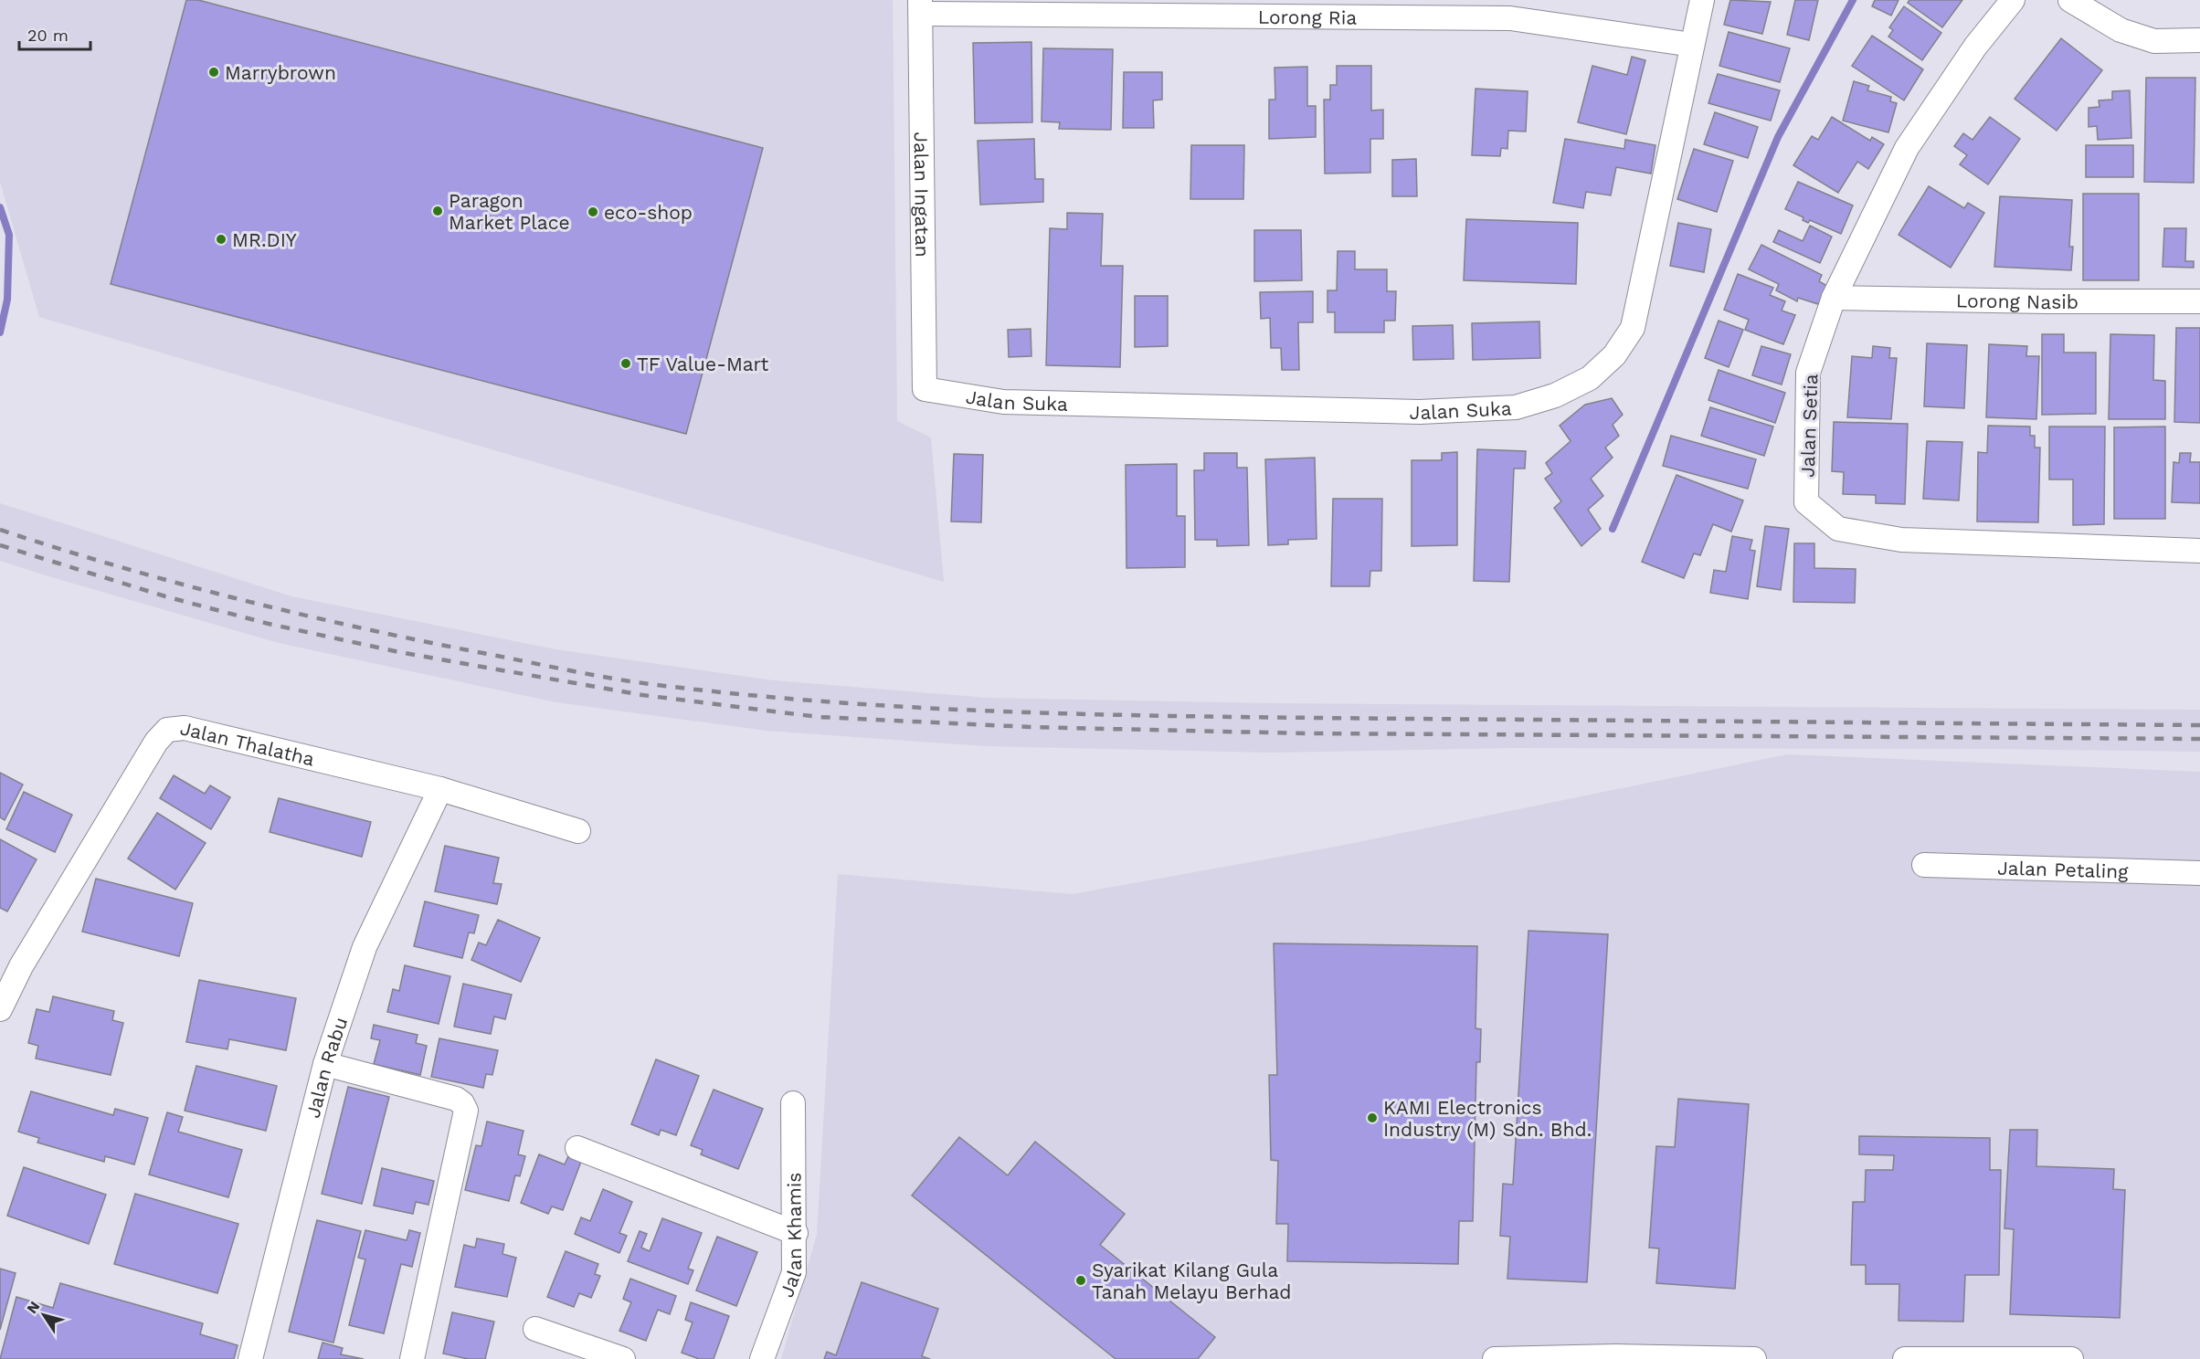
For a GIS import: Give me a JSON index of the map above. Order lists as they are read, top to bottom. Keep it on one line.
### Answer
{"streets":{"street":["Lorong Ria","Jalan Ingatan","Lorong Nasib","Jalan Suka","Jalan Setia","Jalan Thalatha","Jalan Petaling","Jalan Rabu","Jalan Khamis"]},"crossings":[["Lorong Ria","Jalan Ingatan"],["Lorong Ria","Jalan Suka"],["Jalan Ingatan","Jalan Suka"],["Lorong Nasib","Jalan Setia"],["Jalan Thalatha","Jalan Rabu"]],"places":["Marrybrown","Paragon Market Place","eco-shop","MR.DIY","TF Value-Mart","KAMI Electronics Industry (M) Sdn. Bhd.","Syarikat Kilang Gula Tanah Melayu Berhad"],"scale_bar":"20 m","north":"top left"}
